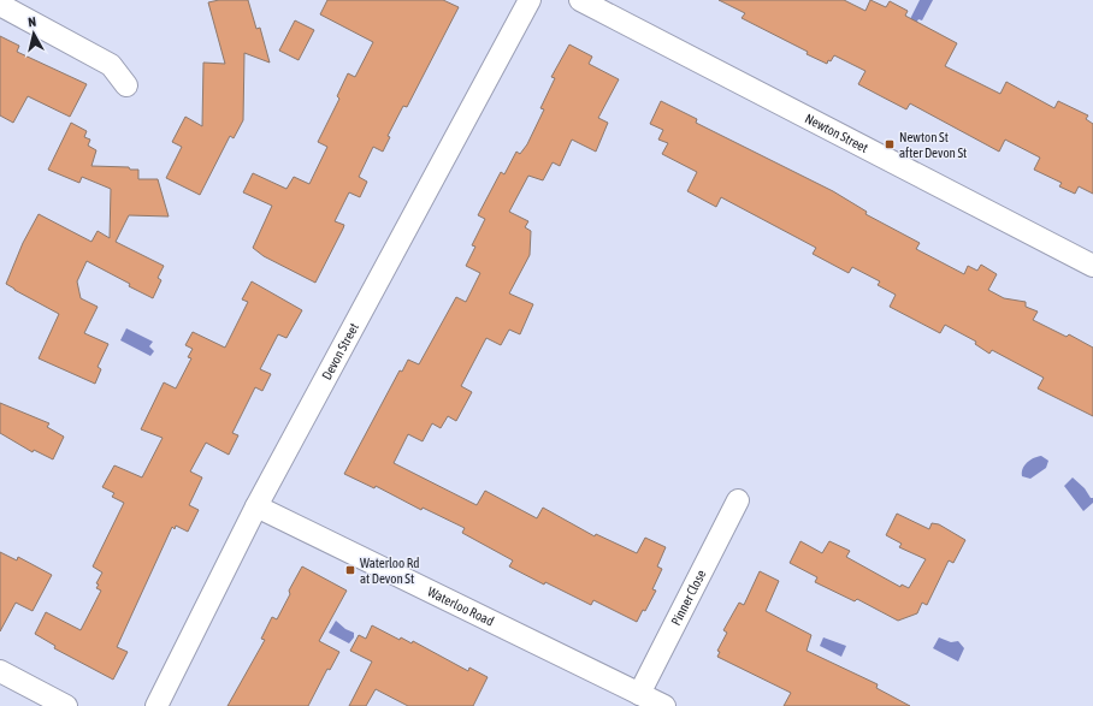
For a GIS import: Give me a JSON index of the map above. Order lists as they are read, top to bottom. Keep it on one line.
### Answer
{"streets":{"street":["Newton Street","Devon Street","Pinner Close","Waterloo Road"]},"crossings":[["Devon Street","Waterloo Road"],["Pinner Close","Waterloo Road"]],"places":{"transit":["Newton St after Devon St","Waterloo Rd at Devon St"]},"north":"top"}
